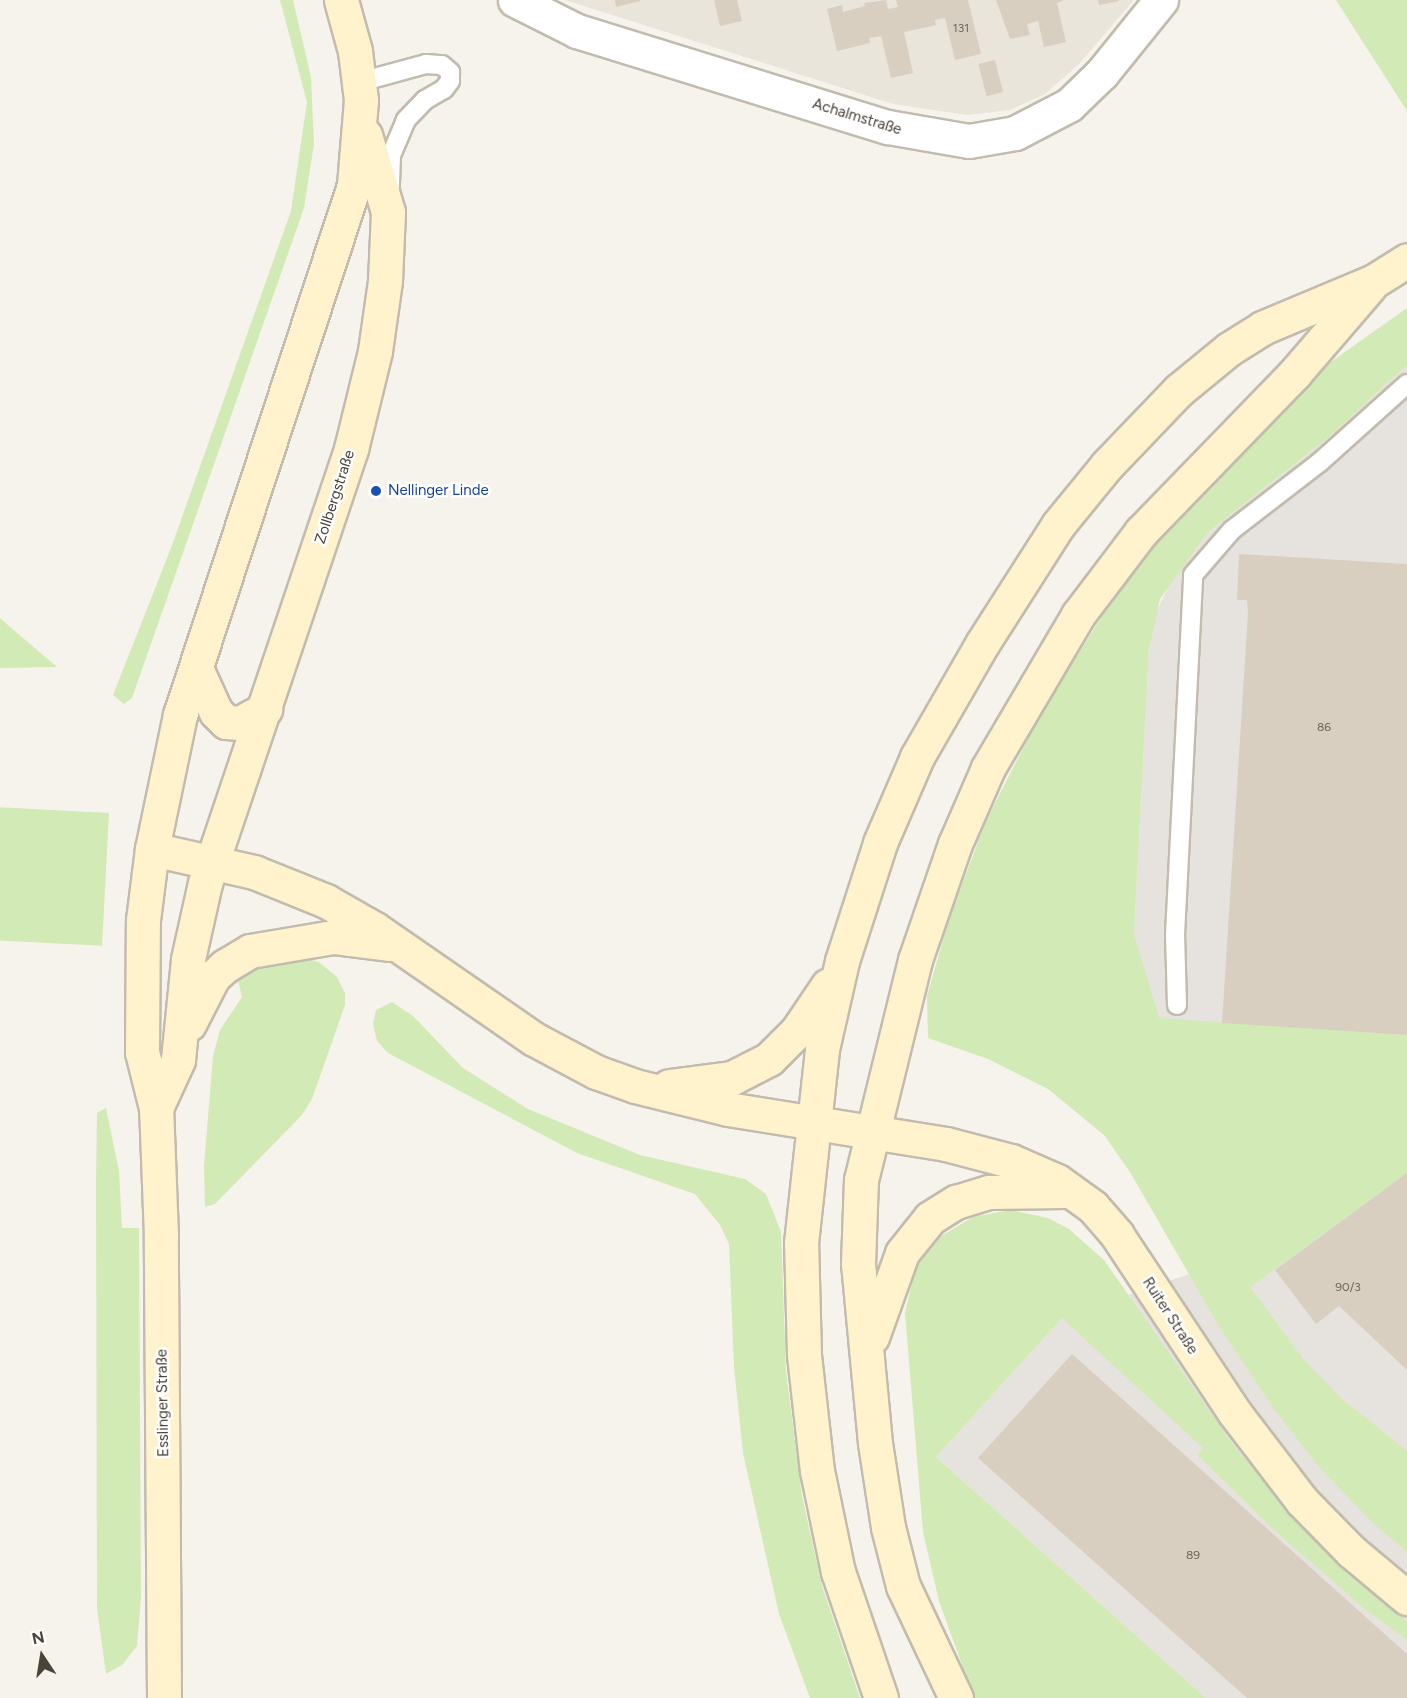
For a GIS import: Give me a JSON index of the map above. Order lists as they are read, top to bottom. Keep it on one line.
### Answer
{"streets":{"main road":["Zollbergstraße","Ruiter Straße","Esslinger Straße"],"street":["Achalmstraße"]},"crossings":[["Zollbergstraße","Ruiter Straße"],["Zollbergstraße","Esslinger Straße"],["Ruiter Straße","Esslinger Straße"]],"places":["Nellinger Linde"],"house_numbers":["131","86","90/3","89"],"north":"top"}
